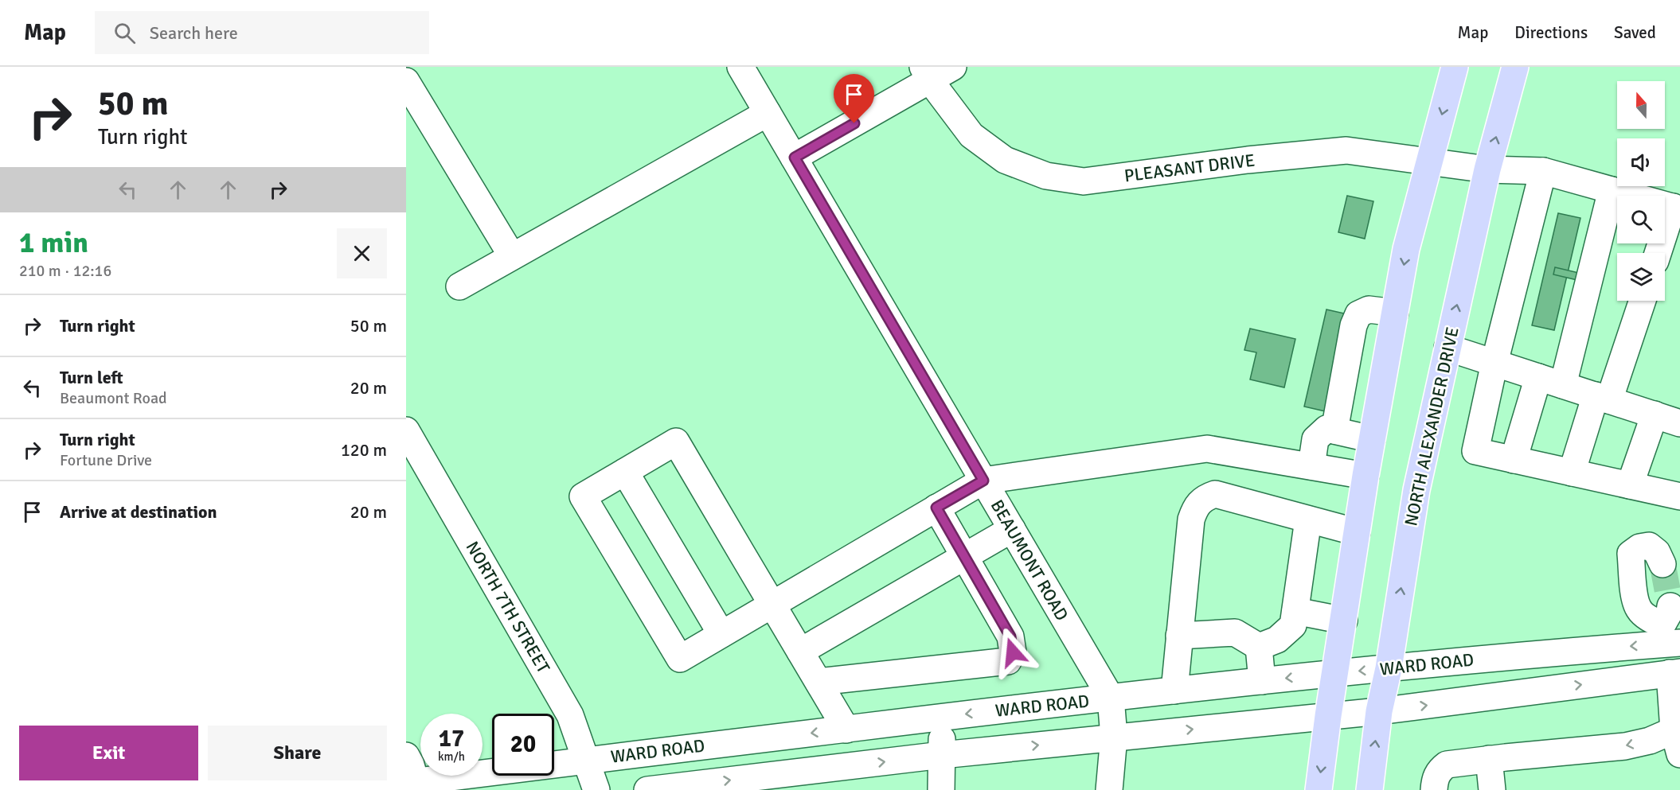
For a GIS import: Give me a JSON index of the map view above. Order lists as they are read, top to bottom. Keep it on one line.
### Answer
{"streets":{"main road":["NORTH ALEXANDER DRIVE"],"street":["PLEASANT DRIVE","BEAUMONT ROAD","NORTH 7TH STREET","WARD ROAD"]},"crossings":[["PLEASANT DRIVE","NORTH ALEXANDER DRIVE"],["NORTH ALEXANDER DRIVE","WARD ROAD"],["BEAUMONT ROAD","WARD ROAD"],["NORTH 7TH STREET","WARD ROAD"]],"north":"top","page":{"header":"Map","search":"Search here","nav":["Map","Directions","Saved"],"turn":["50 m","Turn right"],"heading":["1 min","210 m · 12:16"],"list":[{"name":"Turn right","value":"50 m"},{"name":"Turn left","note":"Beaumont Road","value":"20 m"},{"name":"Turn right","note":"Fortune Drive","value":"120 m"},{"name":"Arrive at destination","value":"20 m"}],"speed":"17 km/h","limit":"20","buttons":["Exit","Share"]}}
